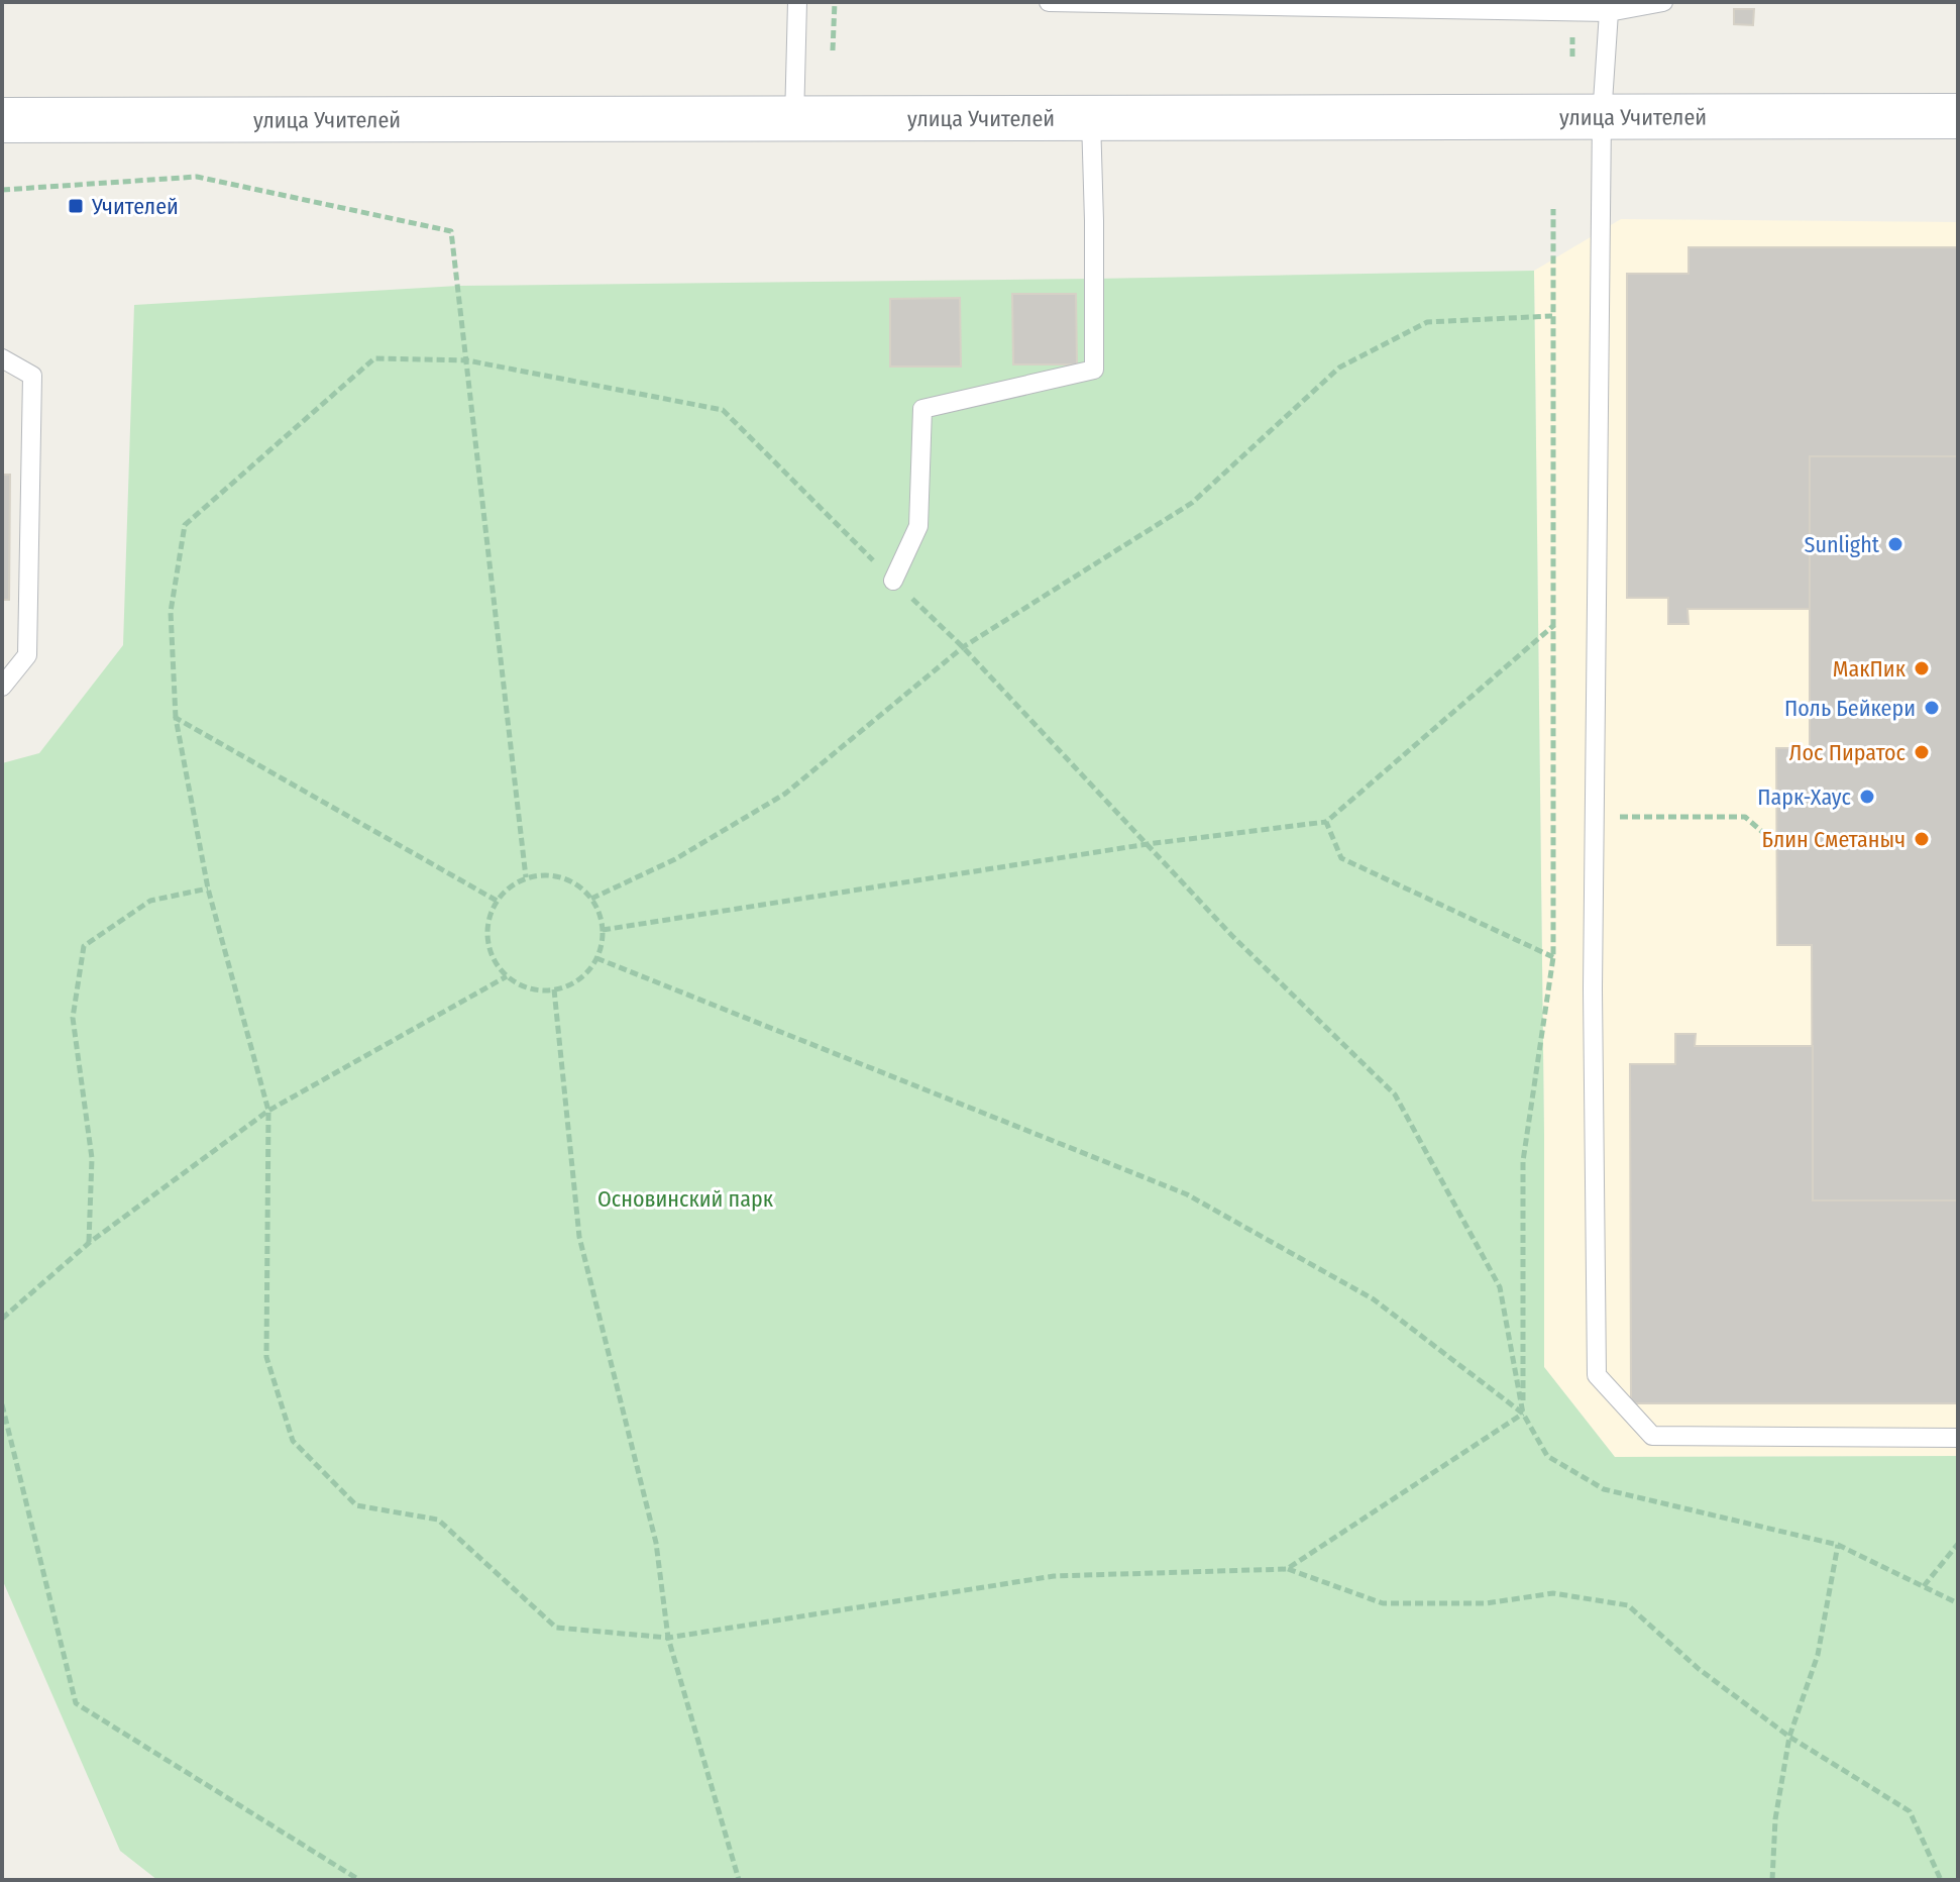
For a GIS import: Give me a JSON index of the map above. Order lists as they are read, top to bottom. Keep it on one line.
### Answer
{"streets":{"main road":["улица Учителей"]},"parks":["Основинский парк"],"places":{"transit":["Учителей"],"other":["Sunlight","МакПик","Поль Бейкери","Лос Пиратос","Парк-Хаус","Блин Сметаныч"]}}
